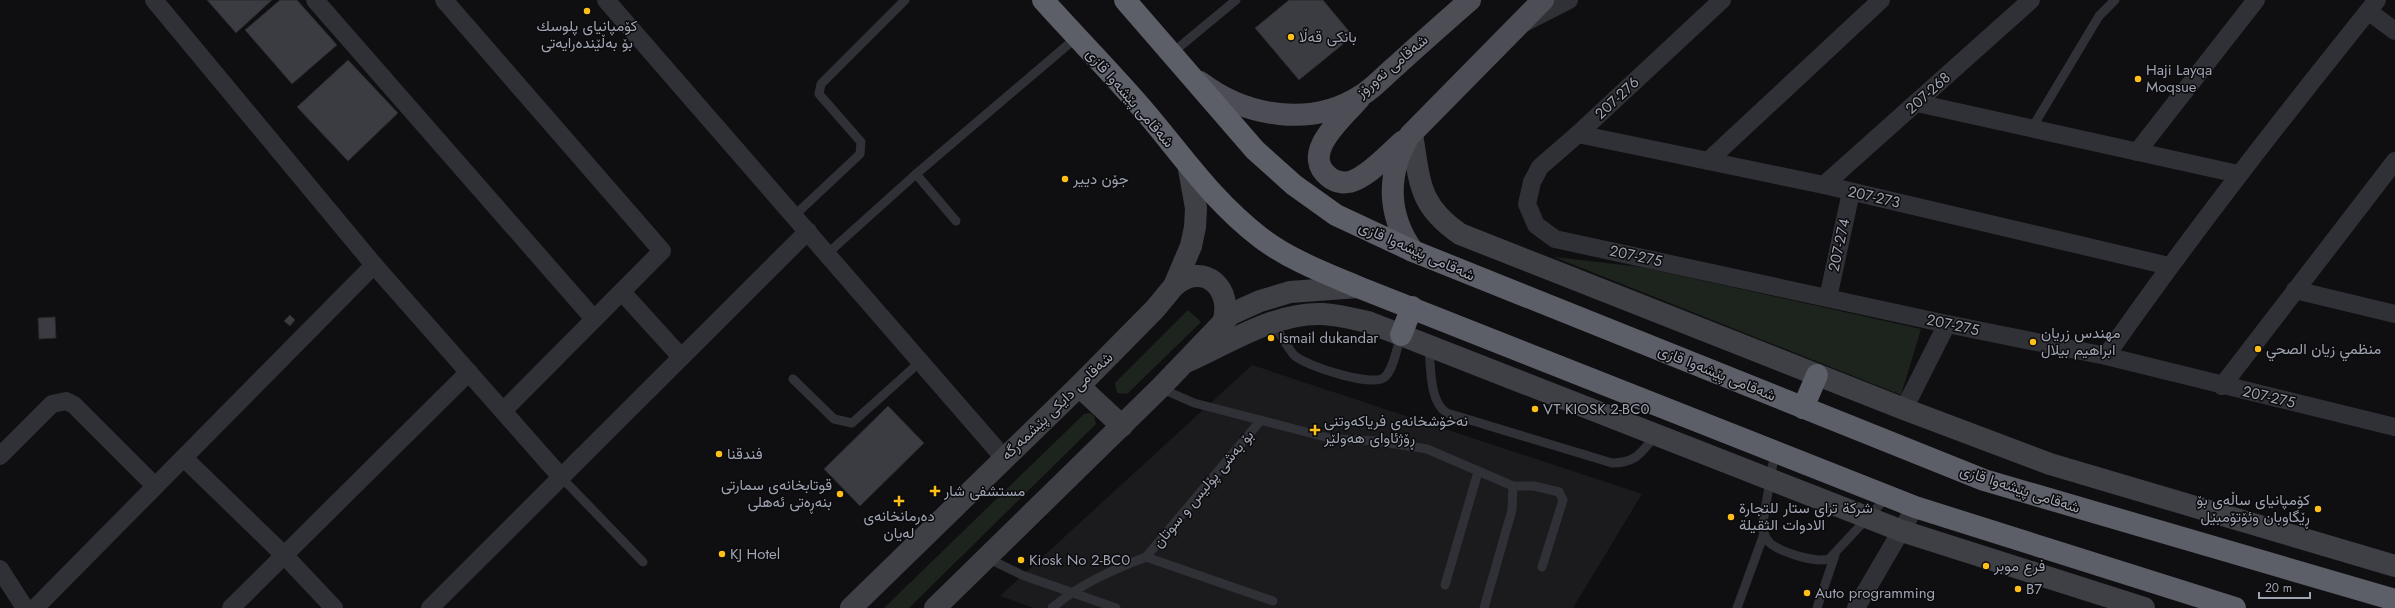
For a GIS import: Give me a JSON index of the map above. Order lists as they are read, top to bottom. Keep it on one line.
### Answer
{"streets":{"highway":["شەقامی پێشەوا قازی"],"main road":["شەقامی نەورۆز","شەقامی دایکی پێشمەرگە"],"street":["207-268","207-276","207-273","207-274","207-275"],"lane":["بۆ بەشی پۆلیس و سوتان"]},"crossings":[["شەقامی نەورۆز","شەقامی پێشەوا قازی"],["207-268","207-273"],["شەقامی پێشەوا قازی","شەقامی دایکی پێشمەرگە"],["207-276","207-273"],["207-276","207-275"],["207-273","207-274"],["207-274","207-275"]],"places":{"other":["کۆمپانیای پلوسك بۆ بەڵێندەرایەتی","بانکی قەڵا","Haji Layqa Moqsue","جۆن دییر","Ismail dukandar","مهندس زريان ابراهيم بيلال","منظمي زيان الصحي","VT KIOSK 2-BC0","فندقنا","قوتابخانەی سمارتی بنەڕەتی ئەهلی","کۆمپانیای ساڵەی بۆ ڕێگاوبان وئۆتۆمبێل","شركة ترای ستار للتجارة الادوات الثقيلة","KJ Hotel","Kiosk No 2-BC0","فرع موبر","B7","Auto programming"],"health":["نەخۆشخانەی فریاکەوتنی ڕۆژئاوای هەولێر","مستشفى شار","دەرمانخانەی لەیان"]},"scale_bar":"20 m"}
